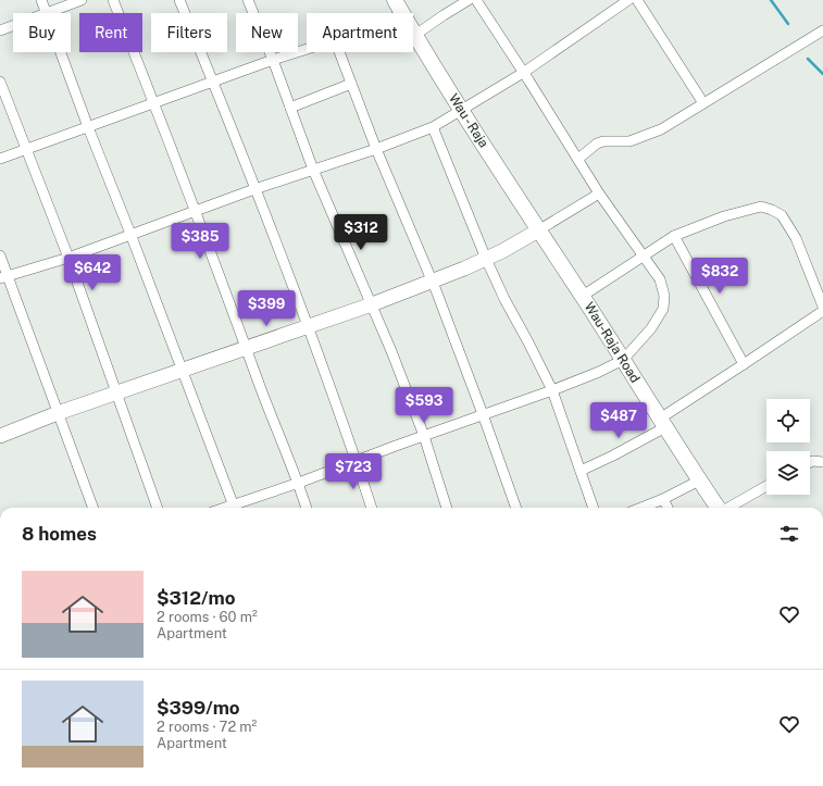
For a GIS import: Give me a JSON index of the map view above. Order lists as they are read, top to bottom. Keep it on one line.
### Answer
{"streets":{"main road":["Wau - Raja","Wau-Raja Road"]},"crossings":[["Wau - Raja","Wau-Raja Road"]],"page":{"chip":["Buy","Rent","Filters","New","Apartment"],"price":["$312","$385","$642","$832","$399","$593","$487","$723"],"heading":"8 homes","list":[{"name":"$312/mo","note":"2 rooms · 60 m² · Apartment"},{"name":"$399/mo","note":"2 rooms · 72 m² · Apartment"}]}}
